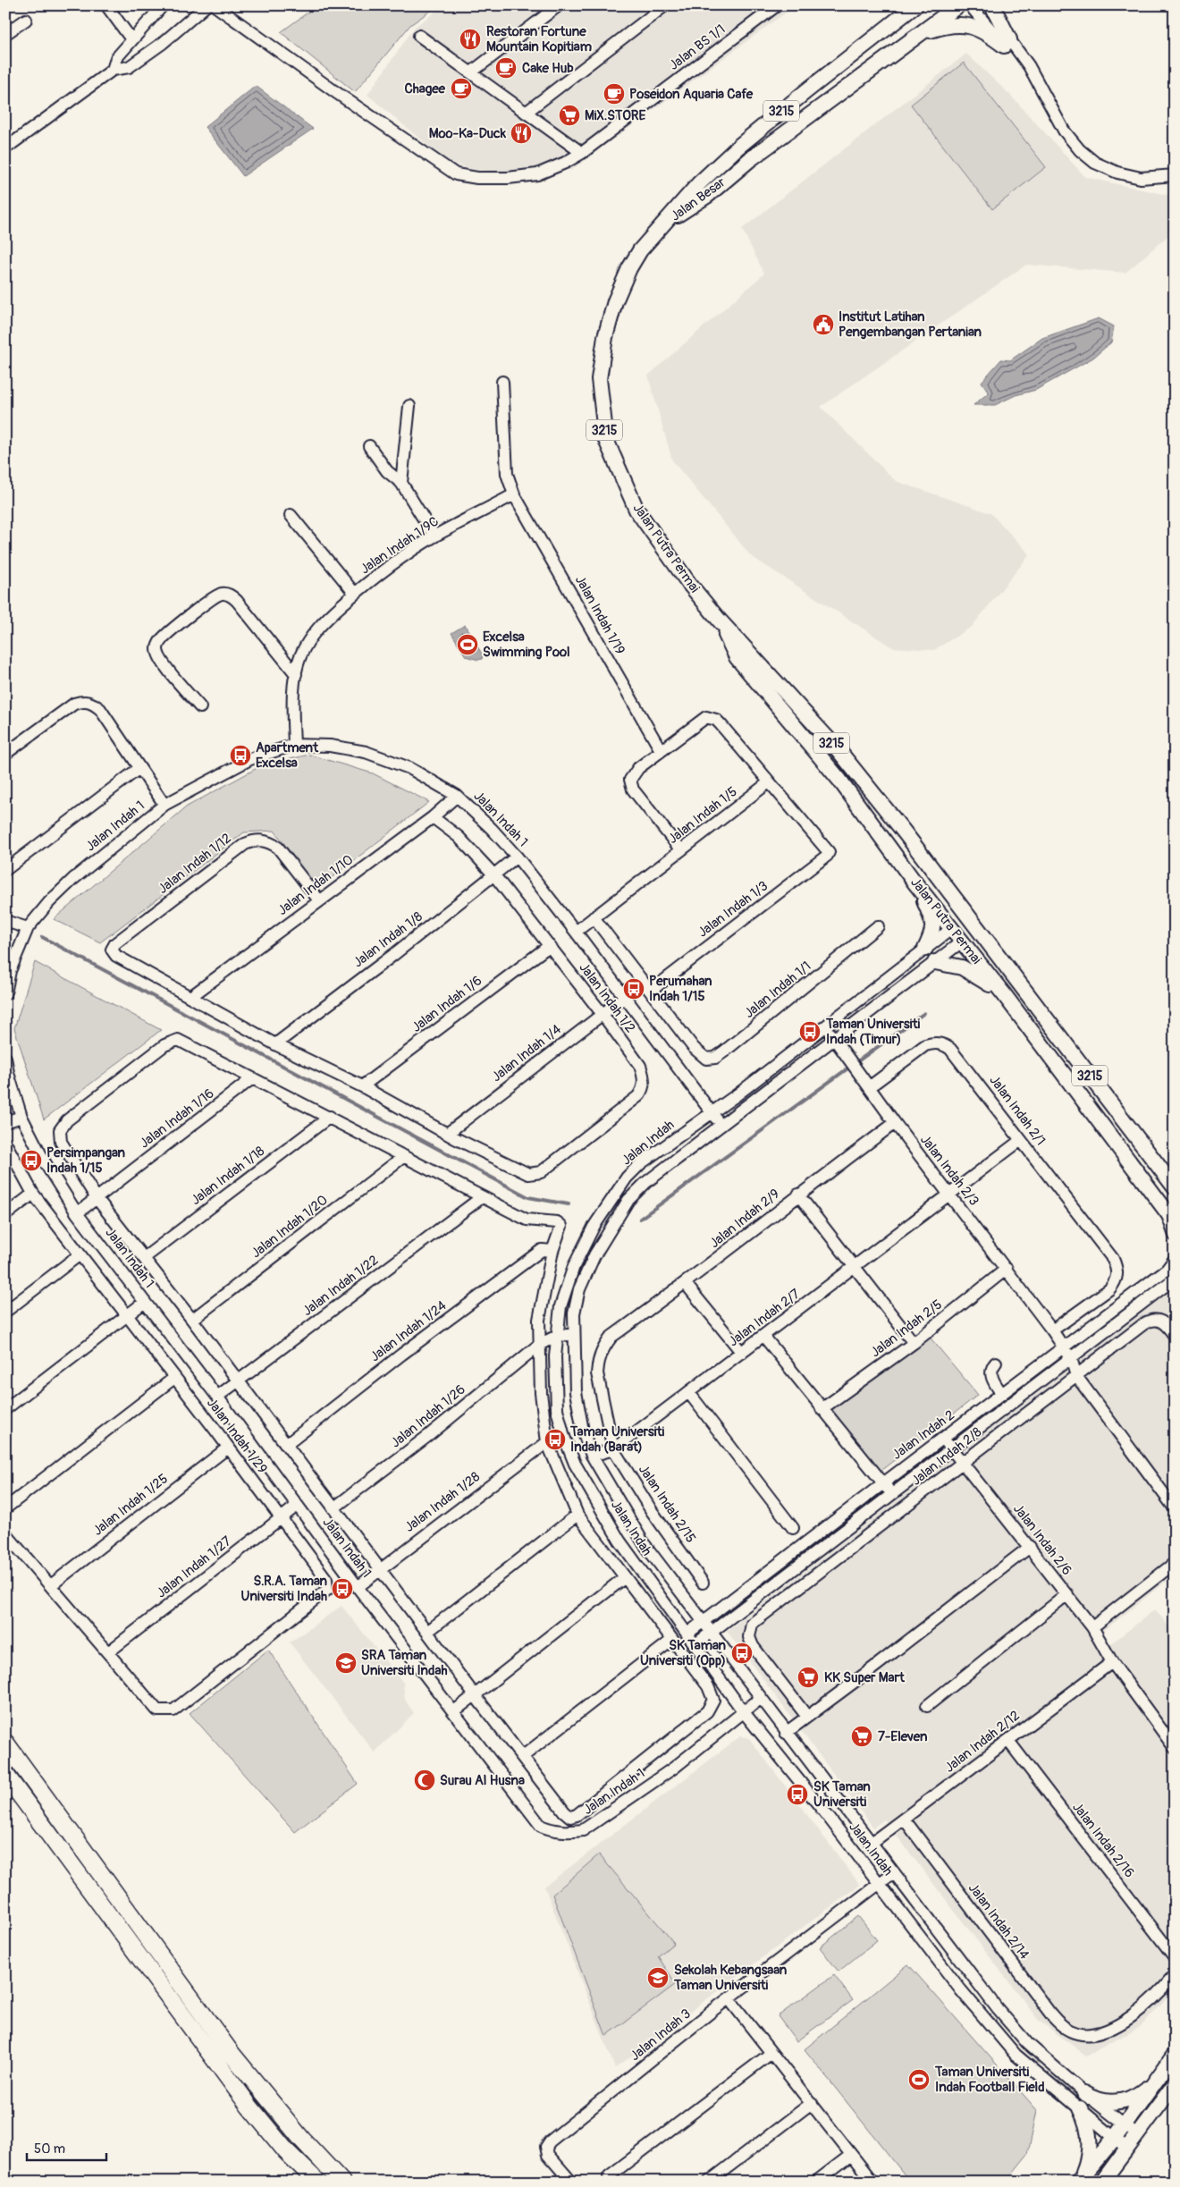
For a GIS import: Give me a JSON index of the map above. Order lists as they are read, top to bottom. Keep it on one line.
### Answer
{"streets":{"main road":["3215","Jalan Besar","Jalan Putra Permai"],"street":["Jalan BS 1/1","Jalan Indah 1/9C","Jalan Indah 1/19","Jalan Indah 1/5","Jalan Indah 1","Jalan Indah 1/12","Jalan Indah 1/10","Jalan Indah 1/3","Jalan Indah 1/8","Jalan Indah 1/1","Jalan Indah 1/2","Jalan Indah 1/6","Jalan Indah 1/4","Jalan Indah 2/1","Jalan Indah 1/16","Jalan Indah","Jalan Indah 2/3","Jalan Indah 1/18","Jalan Indah 2/9","Jalan Indah 1/20","Jalan Indah 1/22","Jalan Indah 2/7","Jalan Indah 2/5","Jalan Indah 1/24","Jalan Indah 1/26","Jalan Indah 2","Jalan Indah 1/29","Jalan Indah 2/8","Jalan Indah 1/28","Jalan Indah 2/15","Jalan Indah 1/25","Jalan Indah 2/6","Jalan Indah 1/27","Jalan Indah 2/12","Jalan Indah 2/16","Jalan Indah 2/14","Jalan Indah 3"]},"crossings":[["Jalan Besar","Jalan Putra Permai"],["Jalan Indah 1/9C","Jalan Indah 1/19"],["Jalan Indah 1/9C","Jalan Indah 1"],["Jalan Putra Permai","Jalan Indah"],["Jalan Indah 1/5","Jalan Indah 1"],["Jalan Indah 1/5","Jalan Indah 1/3"],["Jalan Indah 1","Jalan Indah 1/10"],["Jalan Indah 1","Jalan Indah 1/8"],["Jalan Indah 1","Jalan Indah 1/4"],["Jalan Indah 1","Jalan Indah 1/16"],["Jalan Indah 1","Jalan Indah"],["Jalan Indah 1","Jalan Indah 1/22"],["Jalan Indah 1","Jalan Indah 1/28"],["Jalan Indah 1","Jalan Indah 1/27"],["Jalan Indah 1/12","Jalan Indah 1/10"],["Jalan Indah 1/10","Jalan Indah 1/2"],["Jalan Indah 1/3","Jalan Indah 1/1"],["Jalan Indah 1/8","Jalan Indah 1/2"],["Jalan Indah 1/2","Jalan Indah 1/6"],["Jalan Indah 1/2","Jalan Indah 1/4"],["Jalan Indah 2/1","Jalan Indah 2/3"],["Jalan Indah 2/1","Jalan Indah 2/7"],["Jalan Indah","Jalan Indah 2/3"],["Jalan Indah","Jalan Indah 2/7"],["Jalan Indah","Jalan Indah 1/26"],["Jalan Indah","Jalan Indah 2"],["Jalan Indah","Jalan Indah 2/12"],["Jalan Indah","Jalan Indah 3"],["Jalan Indah 2/3","Jalan Indah 2/9"],["Jalan Indah 2/3","Jalan Indah 2/7"],["Jalan Indah 2/3","Jalan Indah 2/5"],["Jalan Indah 2/3","Jalan Indah 2"],["Jalan Indah 2/3","Jalan Indah 2/8"],["Jalan Indah 2/9","Jalan Indah 2/15"],["Jalan Indah 2/7","Jalan Indah 2/15"],["Jalan Indah 2","Jalan Indah 2/6"],["Jalan Indah 1/29","Jalan Indah 1/25"],["Jalan Indah 1/29","Jalan Indah 1/27"],["Jalan Indah 2/8","Jalan Indah 2/6"],["Jalan Indah 2/6","Jalan Indah 2/12"],["Jalan Indah 2/12","Jalan Indah 2/16"],["Jalan Indah 2/12","Jalan Indah 2/14"]],"places":{"restaurant":["Restoran Fortune Mountain Kopitiam","Moo-Ka-Duck"],"cafe":["Cake Hub","Chagee","Poseidon Aquaria Cafe"],"supermarket":["MiX.STORE","KK Super Mart","7-Eleven"],"public building":["Institut Latihan Pengembangan Pertanian"],"sports":["Excelsa Swimming Pool","Taman Universiti Indah Football Field"],"bus stop":["Apartment Excelsa","Perumahan Indah 1/15","Taman Universiti Indah (Timur)","Persimpangan Indah 1/15","Taman Universiti Indah (Barat)","S.R.A. Taman Universiti Indah","SK Taman Universiti (Opp)","SK Taman Universiti"],"school or university":["SRA Taman Universiti Indah","Sekolah Kebangsaan Taman Universiti"],"mosque":["Surau Al Husna"]},"scale_bar":"50 m"}
